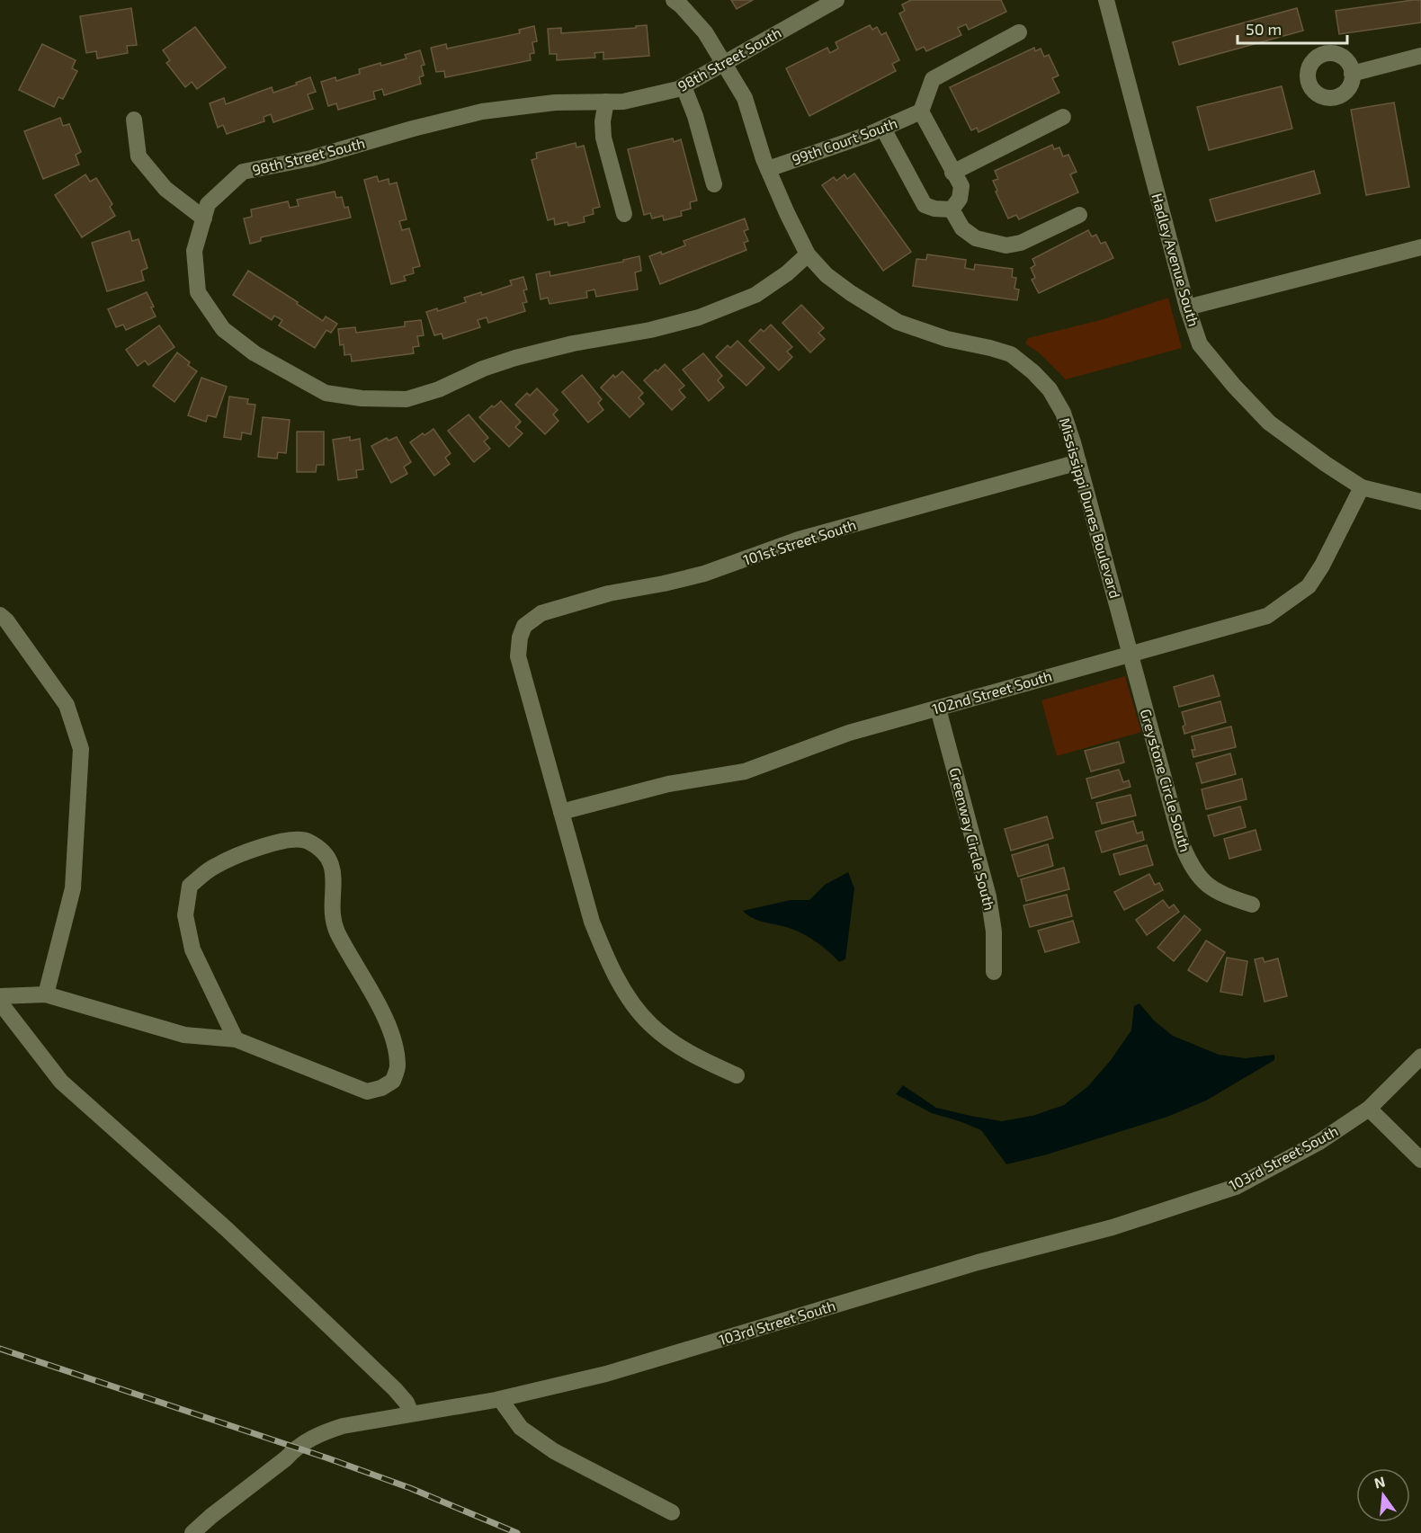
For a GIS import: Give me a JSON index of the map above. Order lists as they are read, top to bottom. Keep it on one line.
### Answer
{"streets":{"street":["98th Street South","99th Court South","Hadley Avenue South","Mississippi Dunes Boulevard","101st Street South","102nd Street South","Greystone Circle South","Greenway Circle South","103rd Street South"]},"crossings":[["98th Street South","Mississippi Dunes Boulevard"],["99th Court South","Mississippi Dunes Boulevard"],["Hadley Avenue South","102nd Street South"],["Mississippi Dunes Boulevard","101st Street South"],["Mississippi Dunes Boulevard","102nd Street South"],["Mississippi Dunes Boulevard","Greystone Circle South"],["101st Street South","102nd Street South"],["102nd Street South","Greystone Circle South"],["102nd Street South","Greenway Circle South"]],"scale_bar":"50 m","north":"top"}
